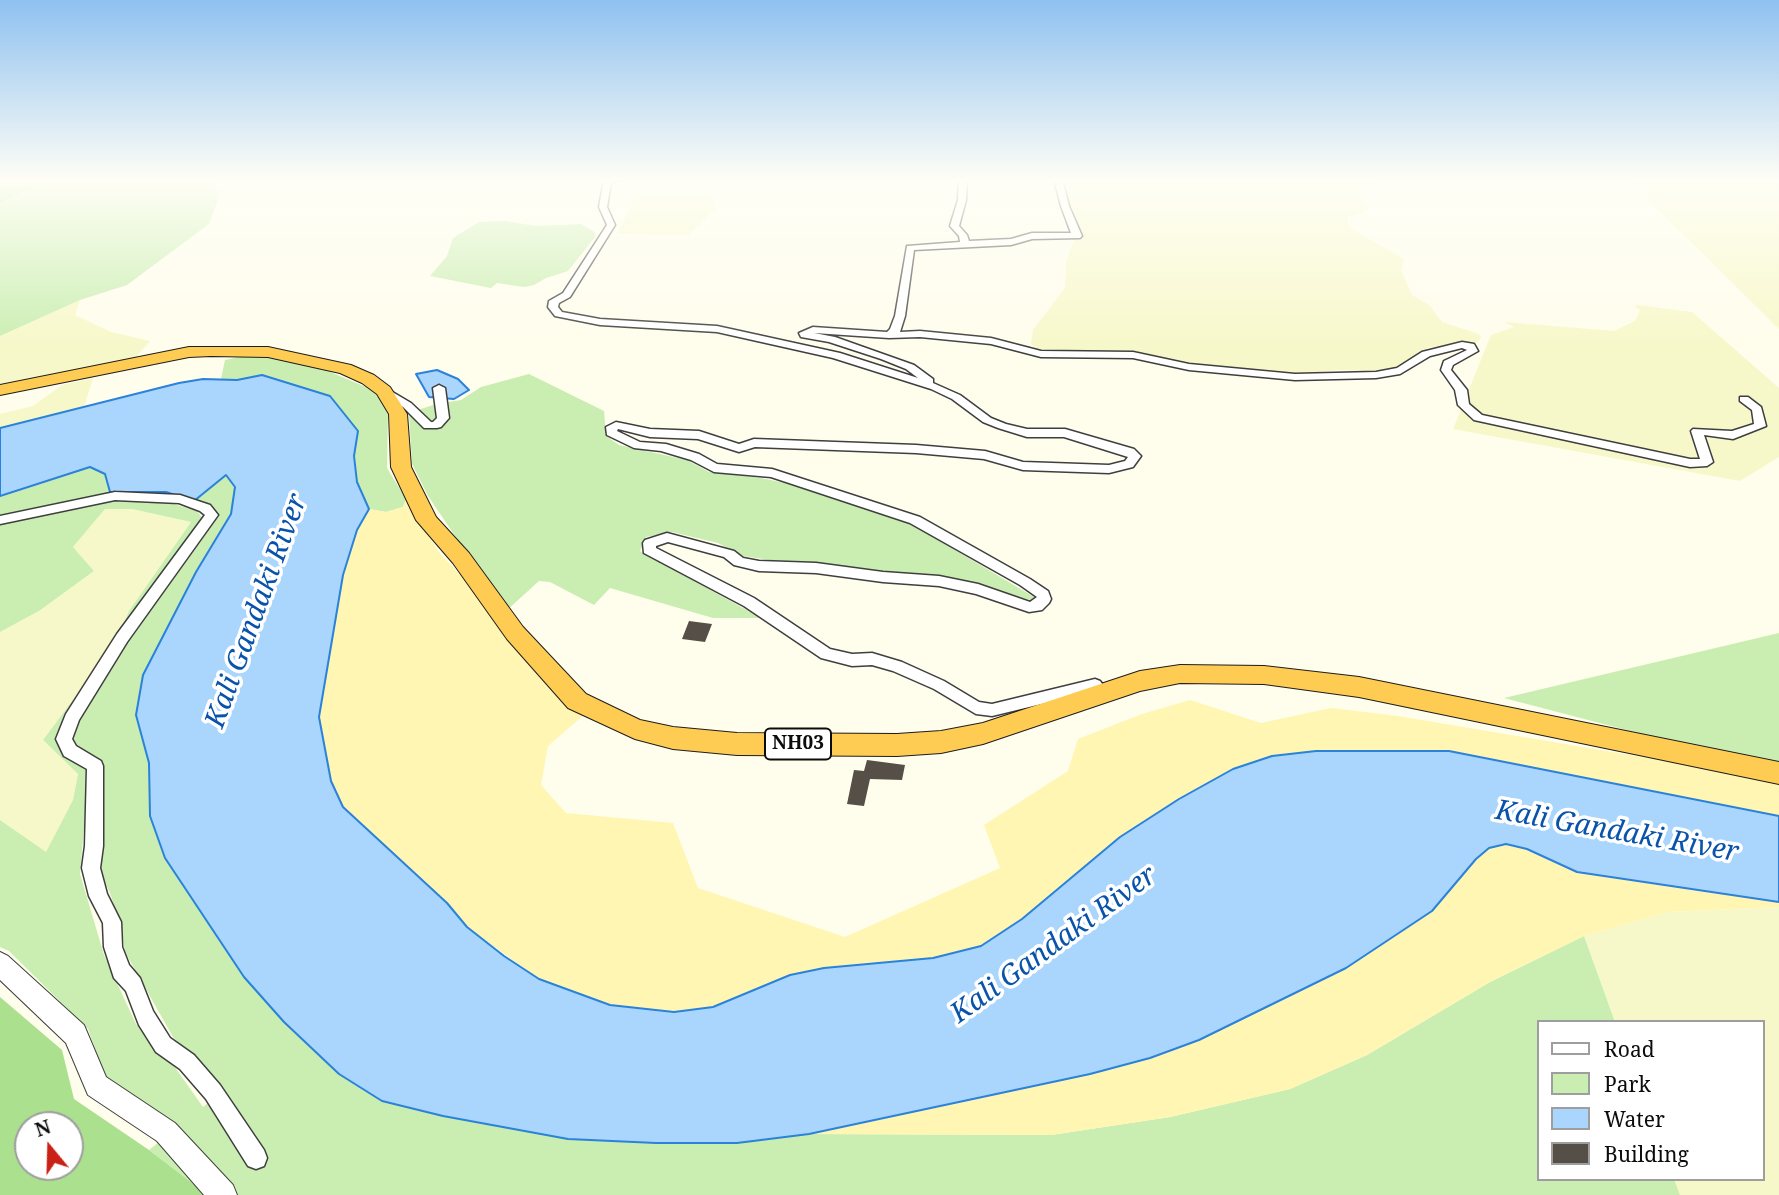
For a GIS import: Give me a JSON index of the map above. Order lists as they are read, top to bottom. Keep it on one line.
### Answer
{"streets":{"highway":["NH03"]},"water":["Kali Gandaki River"],"legend":["Road","Park","Water","Building"],"north":"top"}
